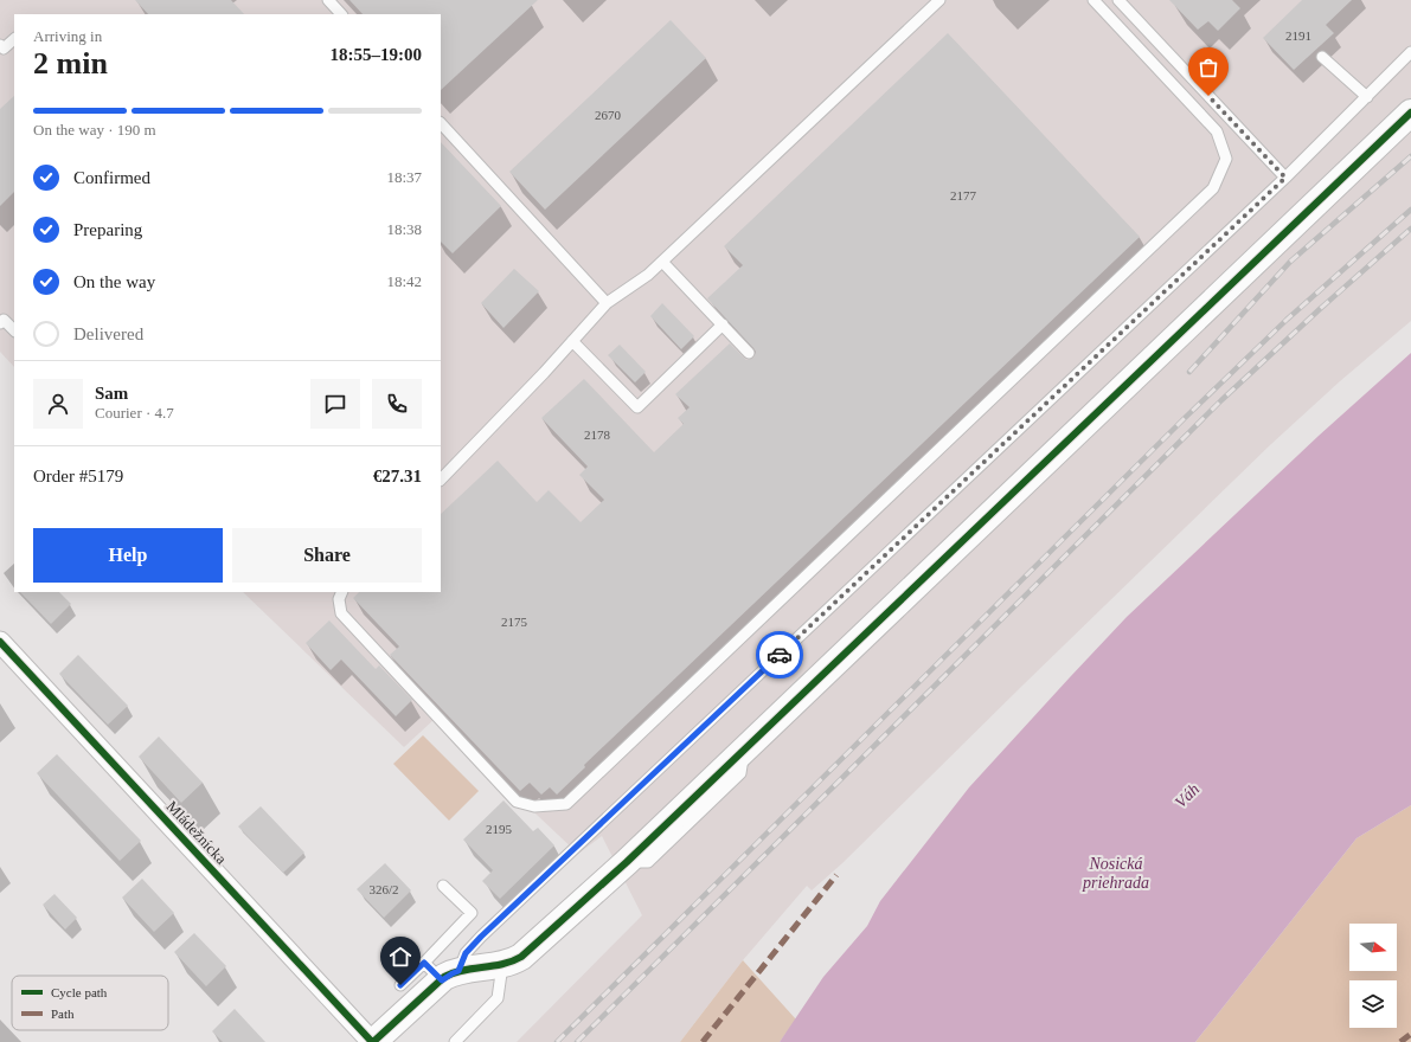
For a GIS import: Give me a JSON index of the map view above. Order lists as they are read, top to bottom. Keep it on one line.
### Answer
{"streets":{"street":["Mládežnícka"]},"water":["Váh","Nosická priehrada"],"house_numbers":["2191","2670","2177","2178","2175","2195","326/2"],"legend":["Cycle path","Path"],"north":"right","page":{"heading":["2 min","Arriving in","18:55–19:00"],"panel":["Sam","Courier · 4.7","Order #5179","€27.31"],"bar":"On the way · 190 m","list":[["Confirmed","18:37"],["Preparing","18:38"],["On the way","18:42"],"Delivered"],"buttons":["Help","Share"]}}
